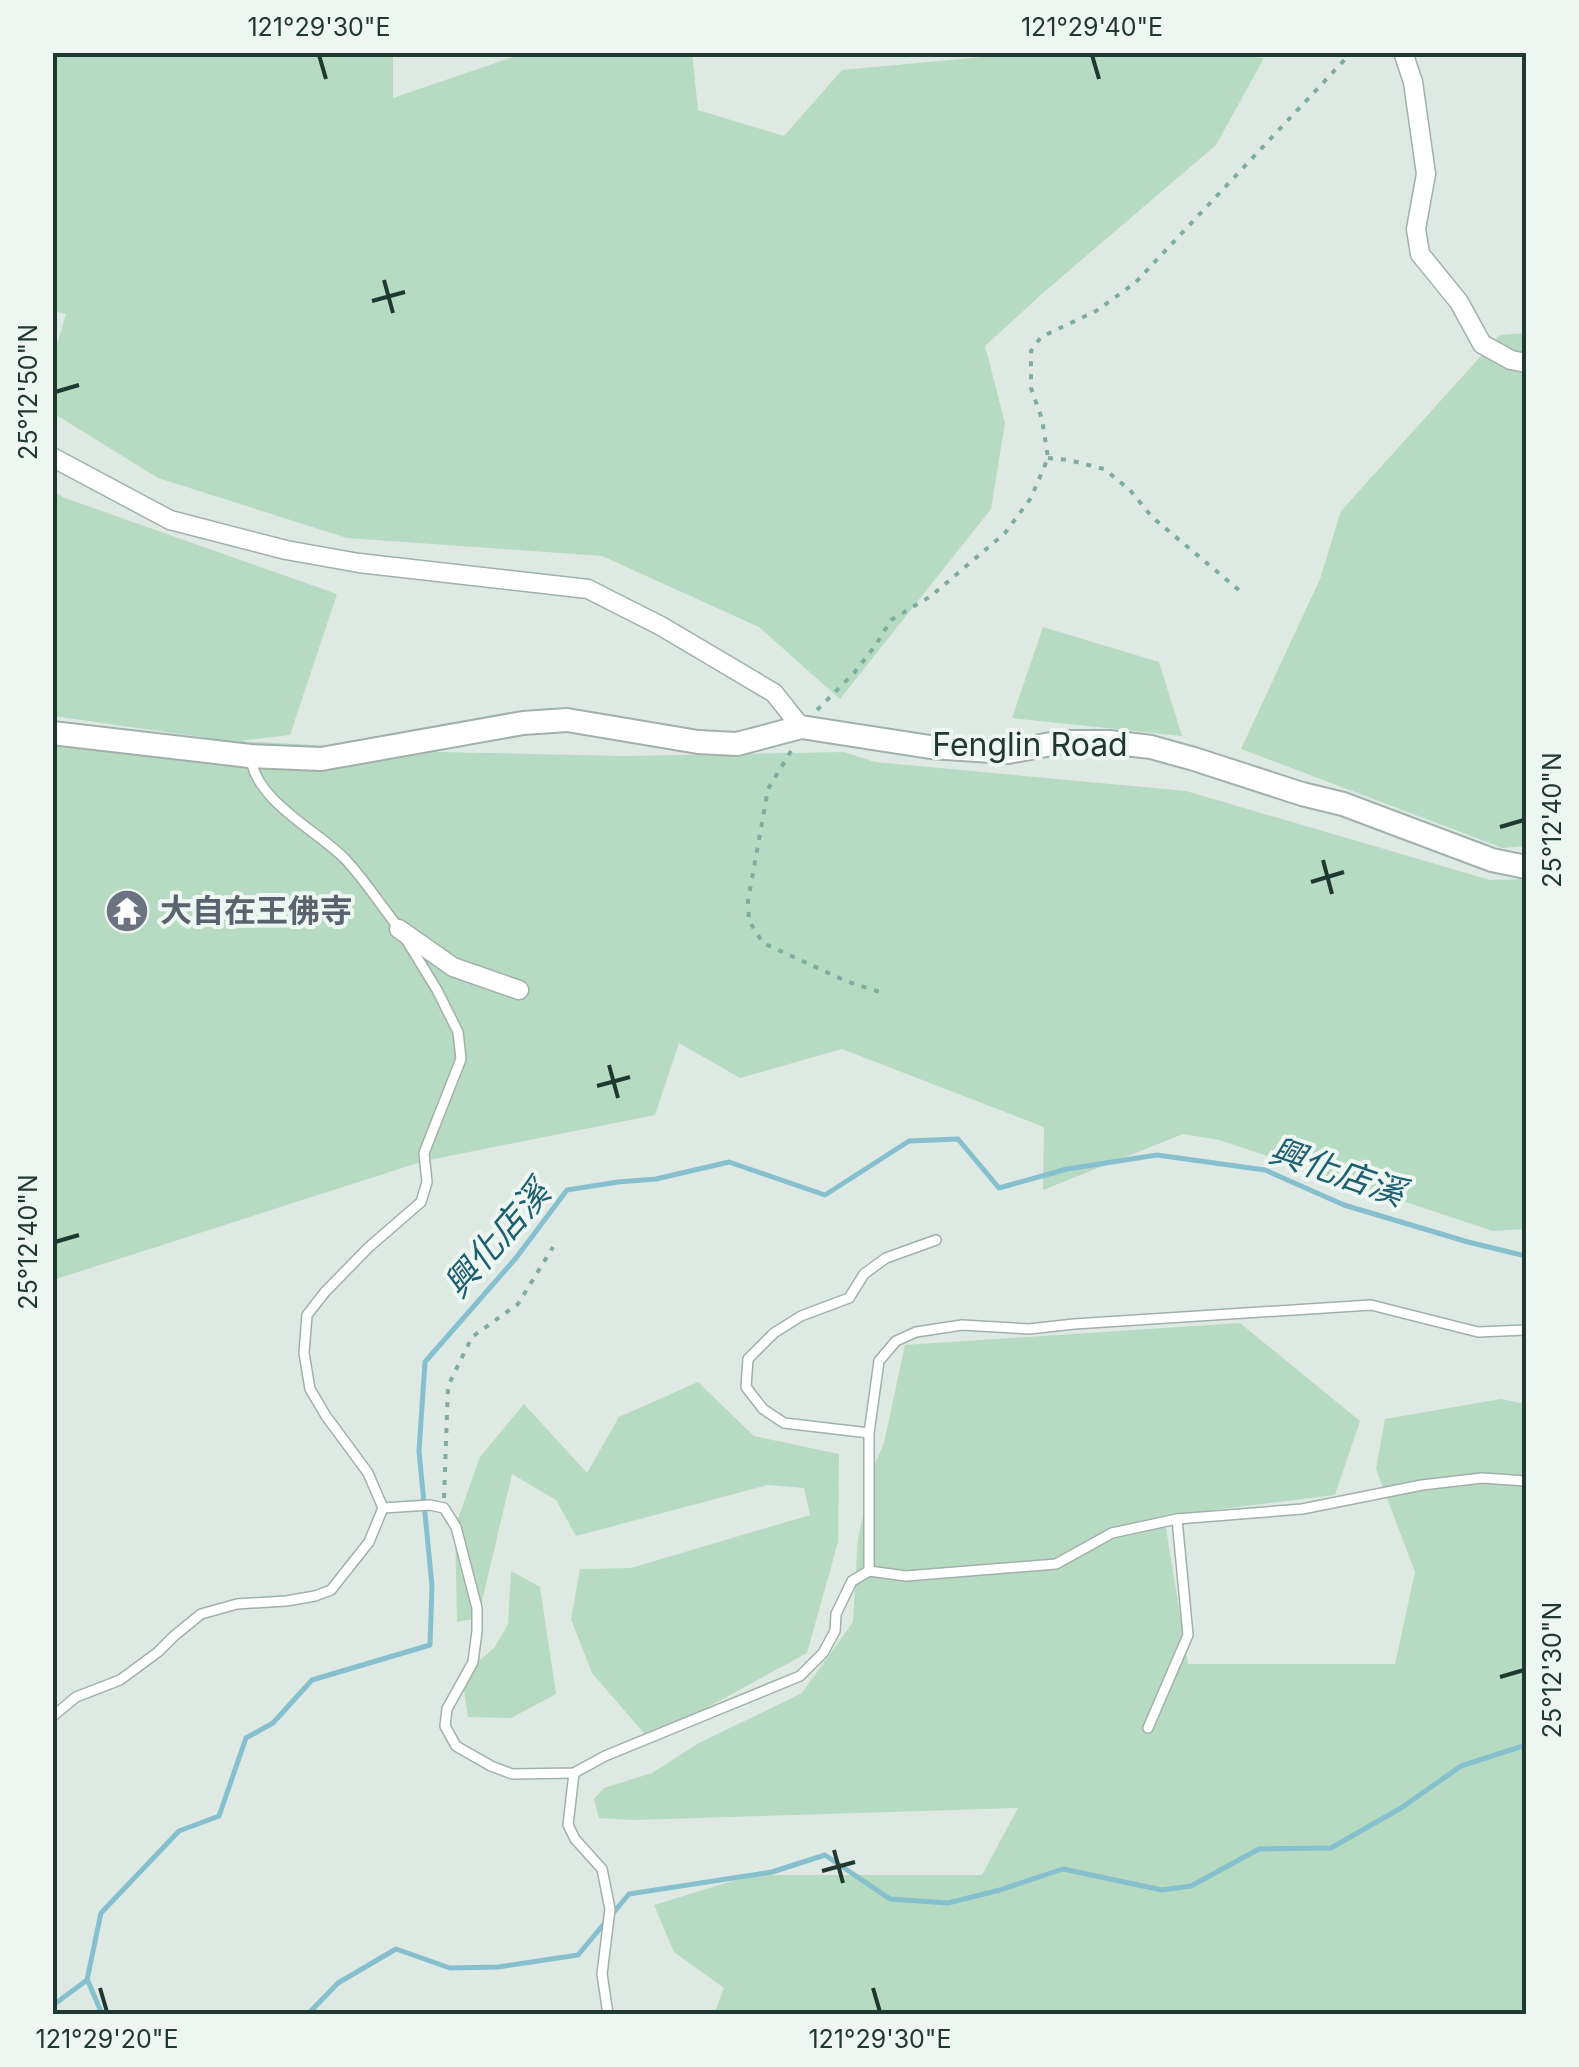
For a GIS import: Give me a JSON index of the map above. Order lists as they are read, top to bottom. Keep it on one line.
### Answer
{"streets":{"street":["Fenglin Road"]},"water":["興化店溪"],"places":{"temple":["大自在王佛寺"]},"coordinates":["121°29'30\"E","121°29'40\"E","25°12'50\"N","25°12'40\"N","25°12'30\"N","121°29'20\"E"]}
